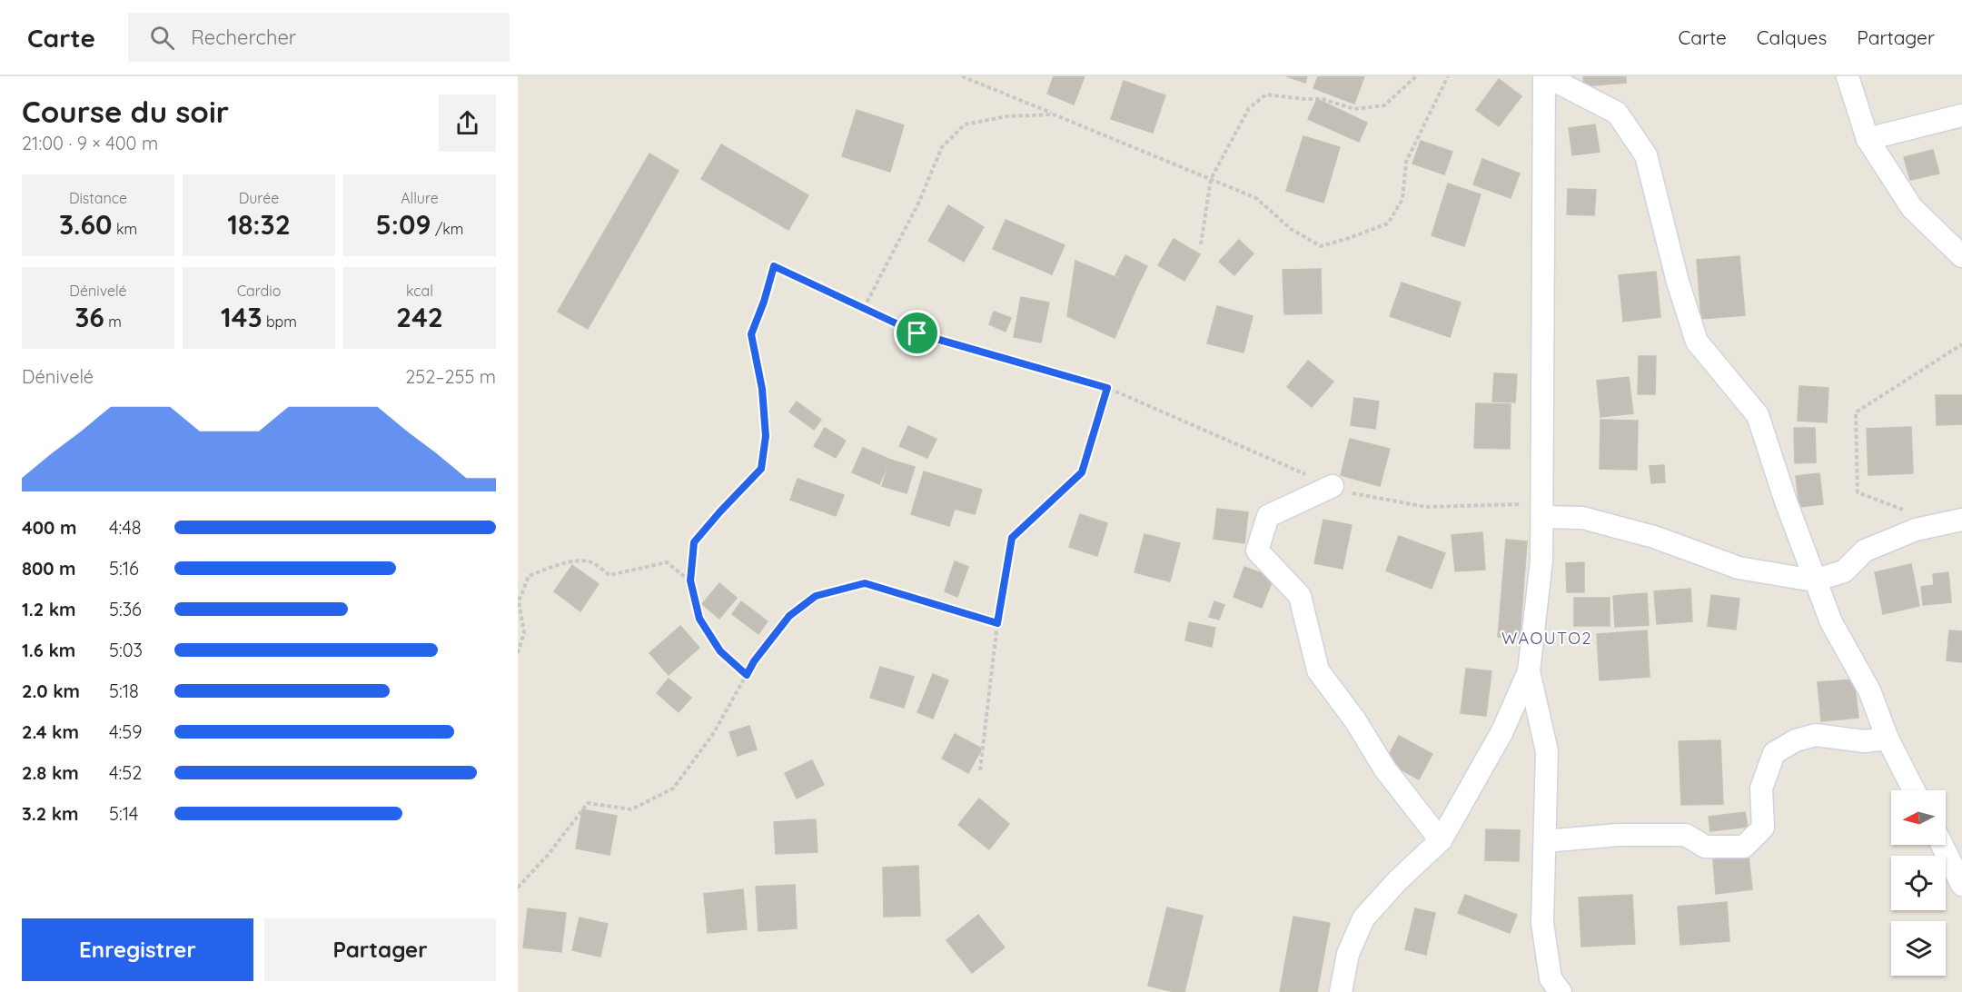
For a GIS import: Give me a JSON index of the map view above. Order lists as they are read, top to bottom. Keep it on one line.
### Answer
{"districts":["WAOUTO2"],"north":"left","page":{"header":"Carte","search":"Rechercher","nav":["Carte","Calques","Partager"],"heading":["Course du soir","21:00 · 9 × 400 m"],"stats":[["Distance","3.60 km"],["Durée","18:32"],["Allure","5:09 /km"],["Dénivelé","36 m"],["Cardio","143 bpm"],["kcal","242"]],"chart":["Dénivelé","252–255 m"],"list":[{"name":"400 m","note":"4:48"},{"name":"800 m","note":"5:16"},{"name":"1.2 km","note":"5:36"},{"name":"1.6 km","note":"5:03"},{"name":"2.0 km","note":"5:18"},{"name":"2.4 km","note":"4:59"},{"name":"2.8 km","note":"4:52"},{"name":"3.2 km","note":"5:14"}],"buttons":["Enregistrer","Partager"]}}
